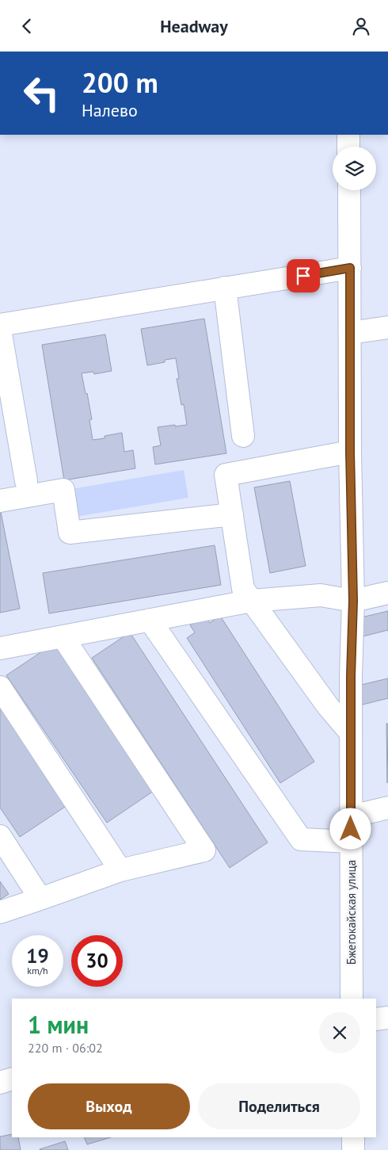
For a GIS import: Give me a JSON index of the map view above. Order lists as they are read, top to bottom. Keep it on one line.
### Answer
{"streets":{"street":["Бжегокайская улица"]},"page":{"header":"Headway","turn":["200 m","Налево"],"speed":"19 km/h","limit":"30","heading":["1 мин","220 m · 06:02"],"buttons":["Выход","Поделиться"]}}
